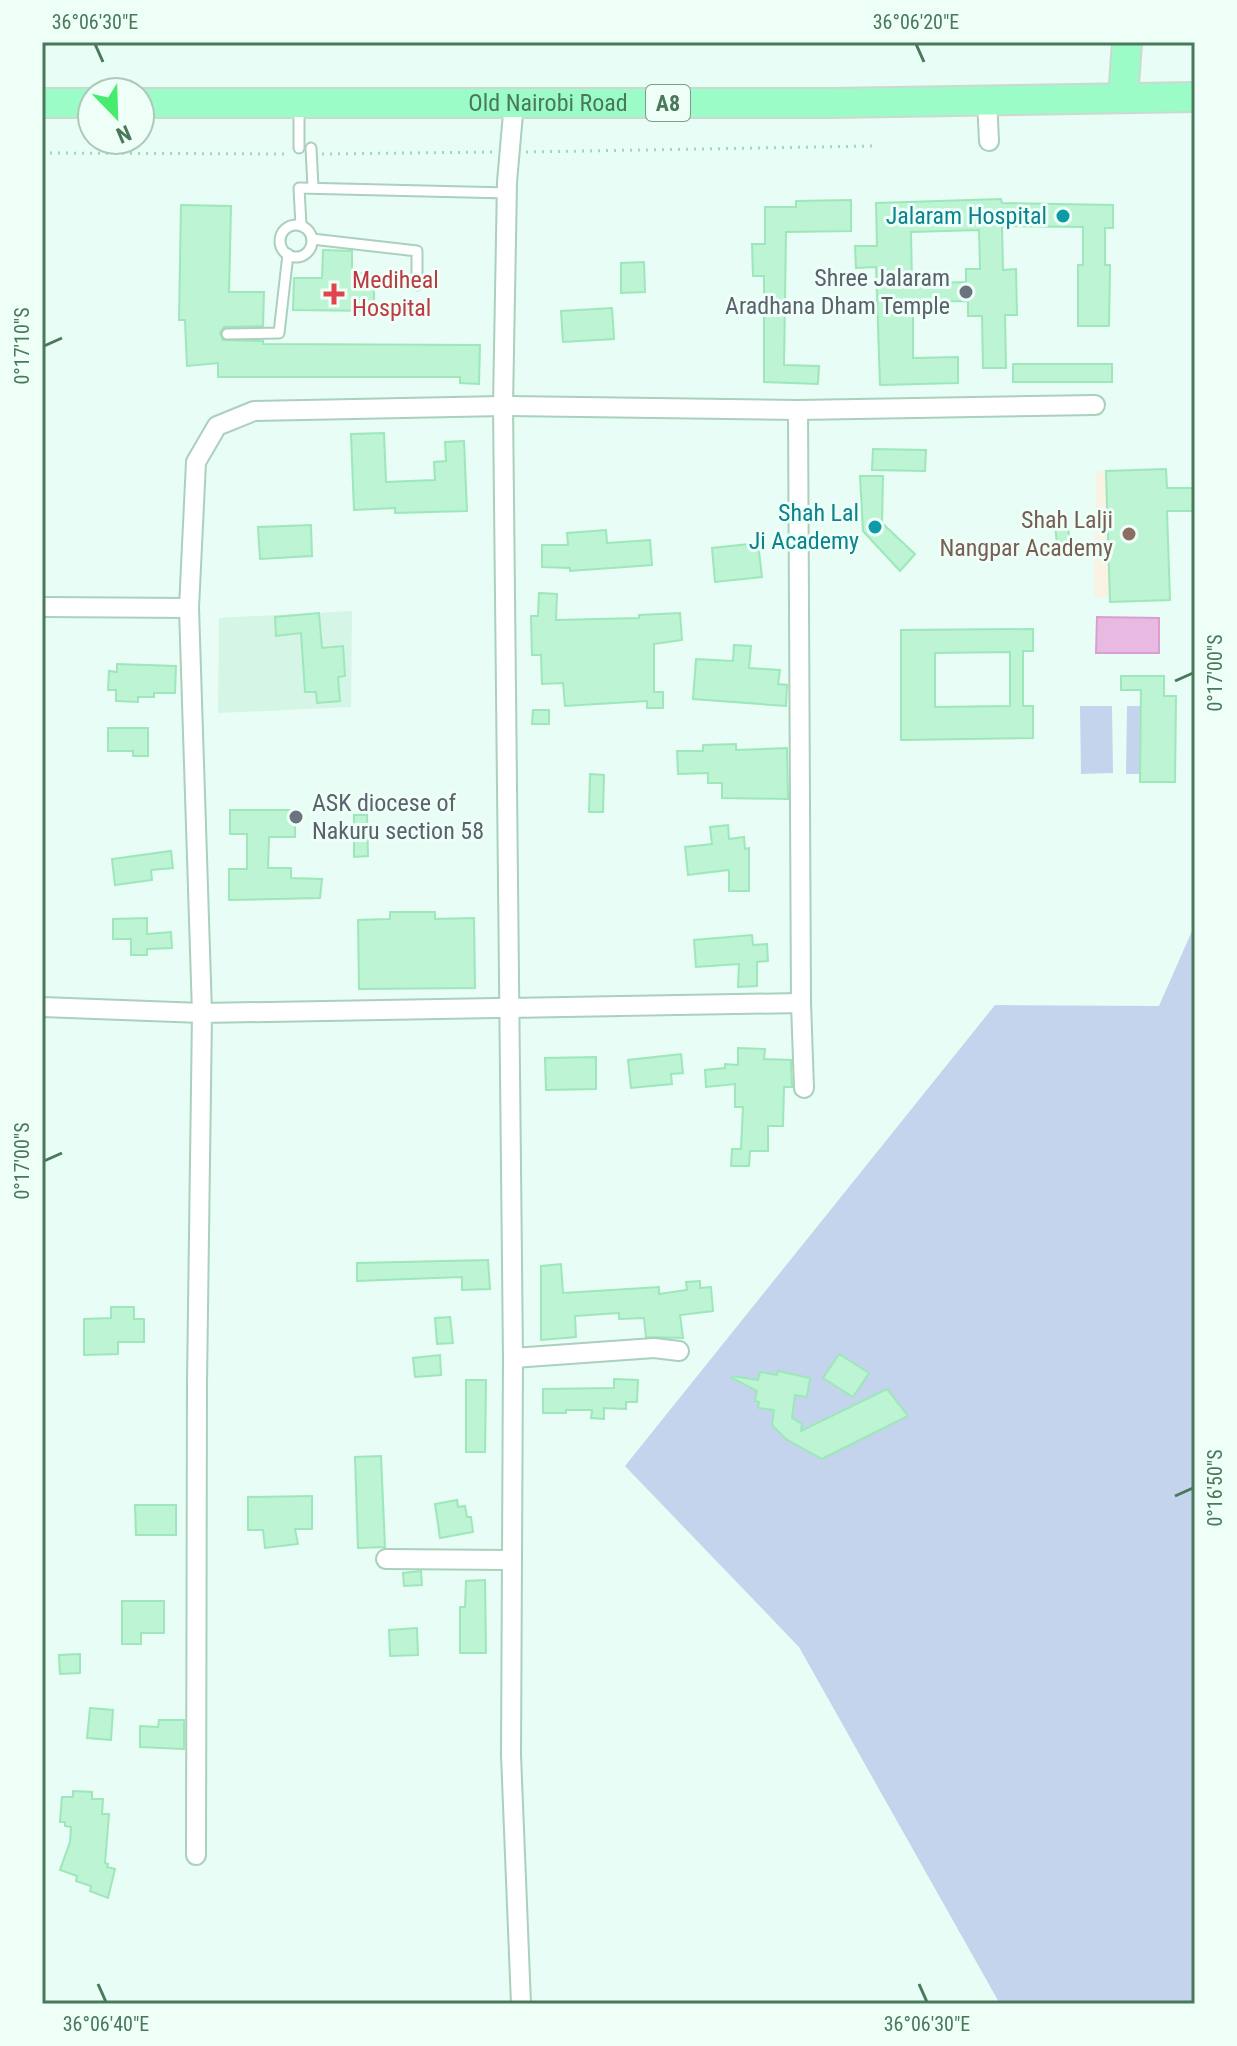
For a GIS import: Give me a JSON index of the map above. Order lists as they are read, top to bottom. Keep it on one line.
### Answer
{"streets":{"highway":["Old Nairobi Road","A8"]},"places":{"other":["Jalaram Hospital","Shree Jalaram Aradhana Dham Temple","Shah Lal Ji Academy","Shah Lalji Nangpar Academy","ASK diocese of Nakuru section 58"],"health":["Mediheal Hospital"]},"north":"bottom right","coordinates":["36°06'30\"E","36°06'20\"E","0°17'10\"S","0°17'00\"S","0°16'50\"S","36°06'40\"E"]}
